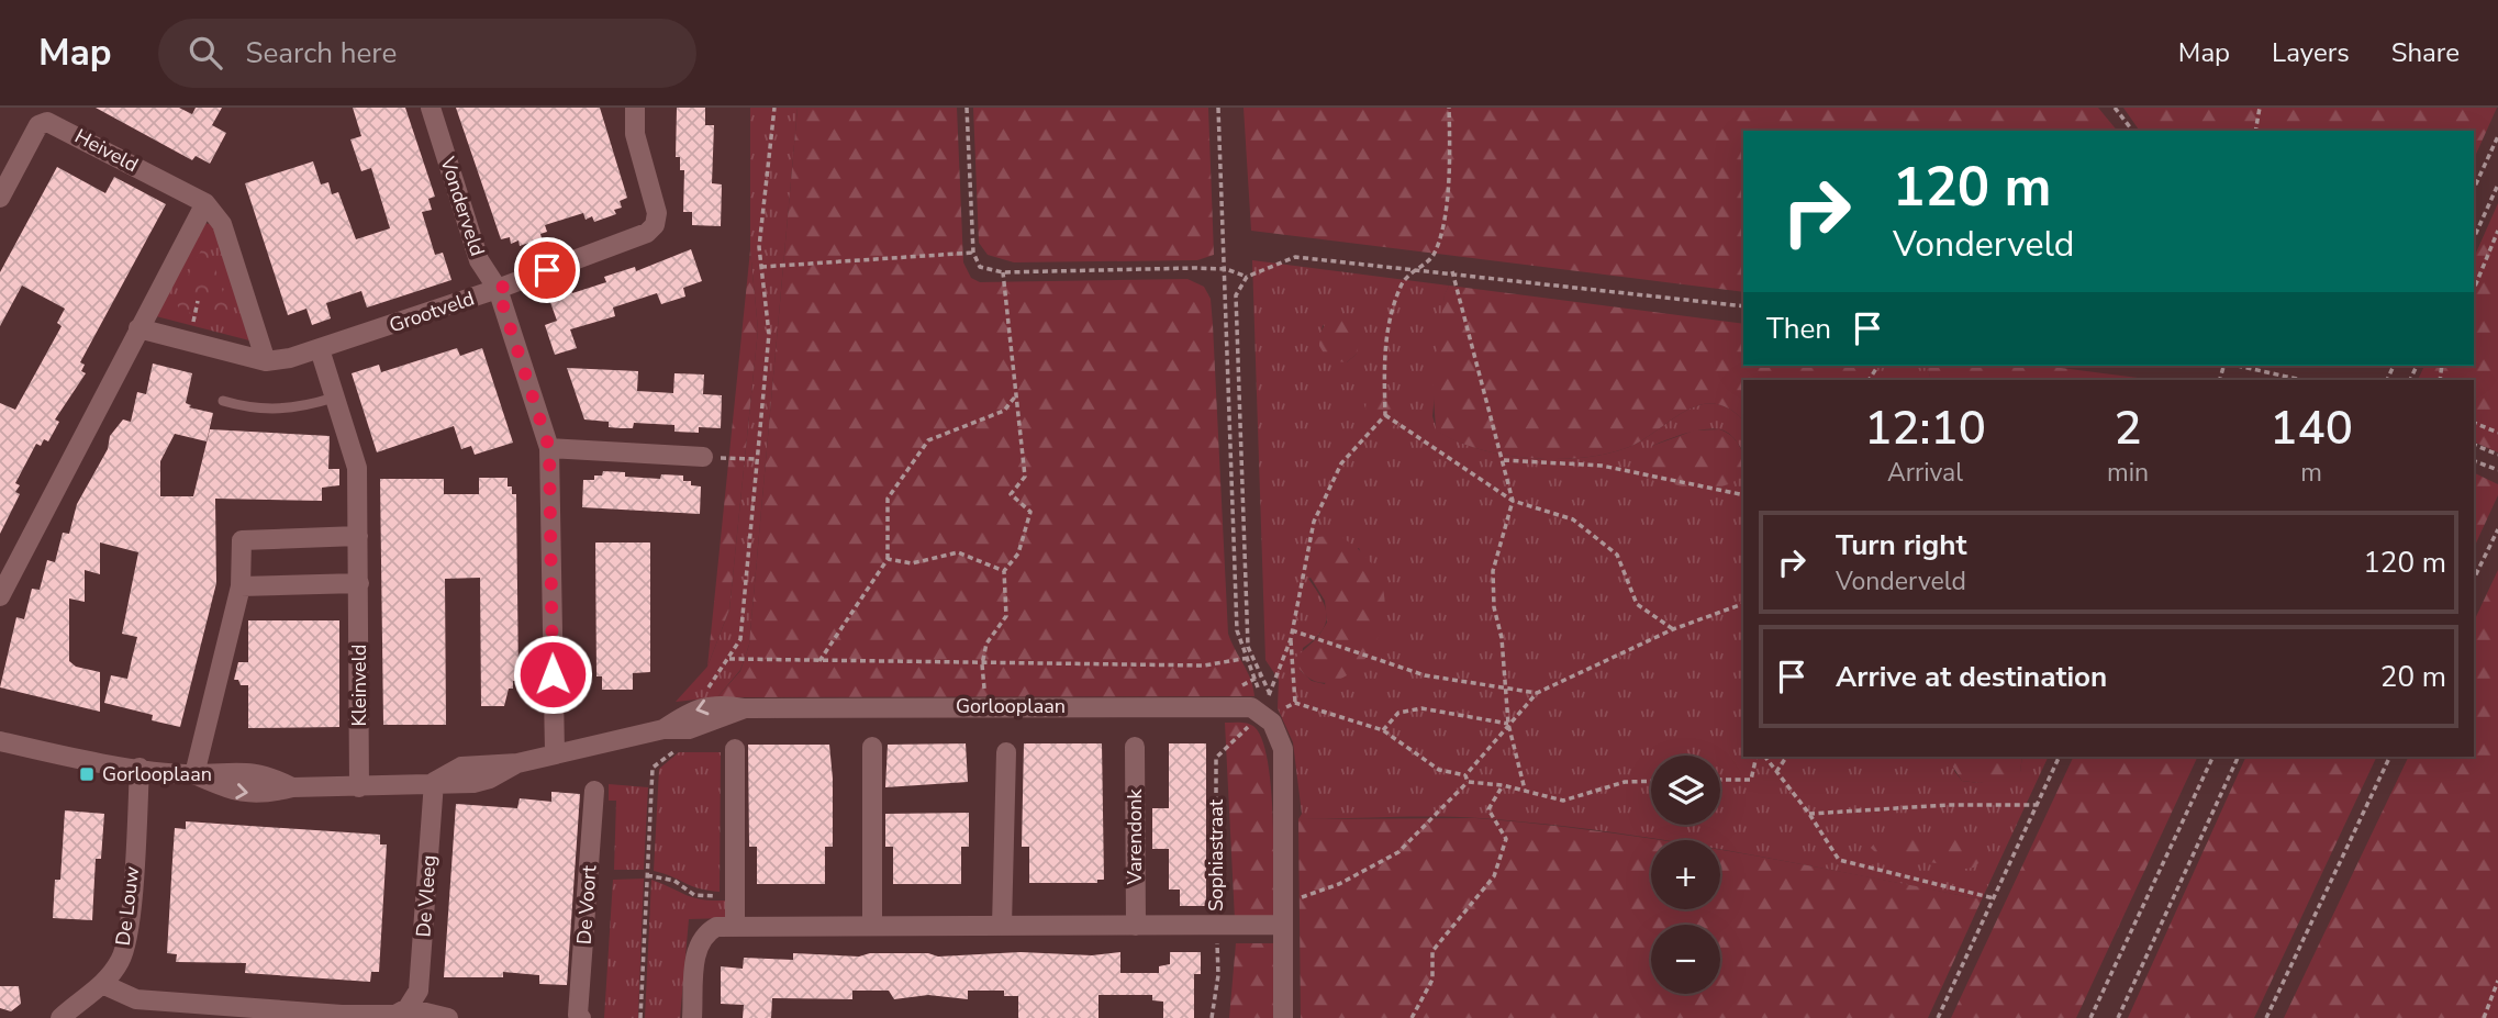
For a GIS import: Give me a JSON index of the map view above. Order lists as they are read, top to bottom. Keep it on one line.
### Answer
{"streets":{"street":["Heiveld","Vonderveld","Grootveld","Kleinveld","Gorlooplaan","Varendonk","De Vleeg","De Voort","De Louw"],"path":["Sophiastraat"]},"crossings":[["Vonderveld","Grootveld"],["Grootveld","Kleinveld"],["Grootveld","Gorlooplaan"],["Kleinveld","Gorlooplaan"],["Gorlooplaan","Sophiastraat"],["Gorlooplaan","De Vleeg"],["Gorlooplaan","De Louw"]],"places":{"transit":["Gorlooplaan"]},"page":{"header":"Map","search":"Search here","nav":["Map","Layers","Share"],"turn":["120 m","Vonderveld"],"then":"Then","eta":["12:10","Arrival","2","min","140","m"],"list":[{"name":"Turn right","note":"Vonderveld","value":"120 m"},{"name":"Arrive at destination","value":"20 m"}],"map_buttons":["+","−"]}}
